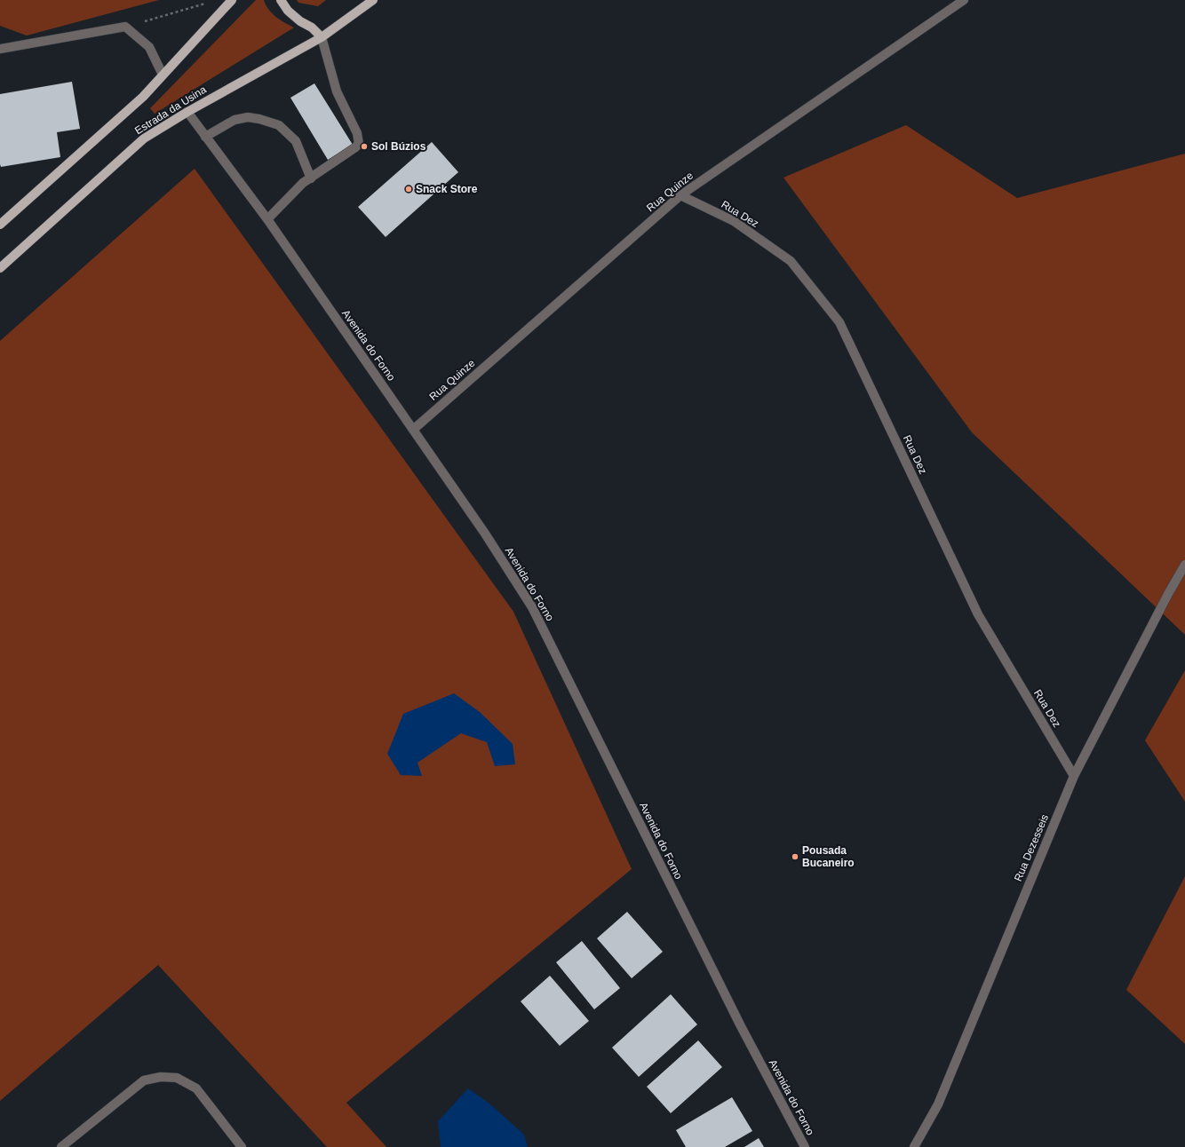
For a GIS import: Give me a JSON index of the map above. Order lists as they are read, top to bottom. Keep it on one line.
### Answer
{"streets":{"main road":["Estrada da Usina"],"street":["Rua Quinze","Rua Dez","Avenida do Forno","Rua Dezesseis"]},"crossings":[["Estrada da Usina","Avenida do Forno"],["Rua Quinze","Rua Dez"],["Rua Quinze","Avenida do Forno"],["Rua Dez","Rua Dezesseis"]],"places":["Sol Búzios","Snack Store","Pousada Bucaneiro"]}
